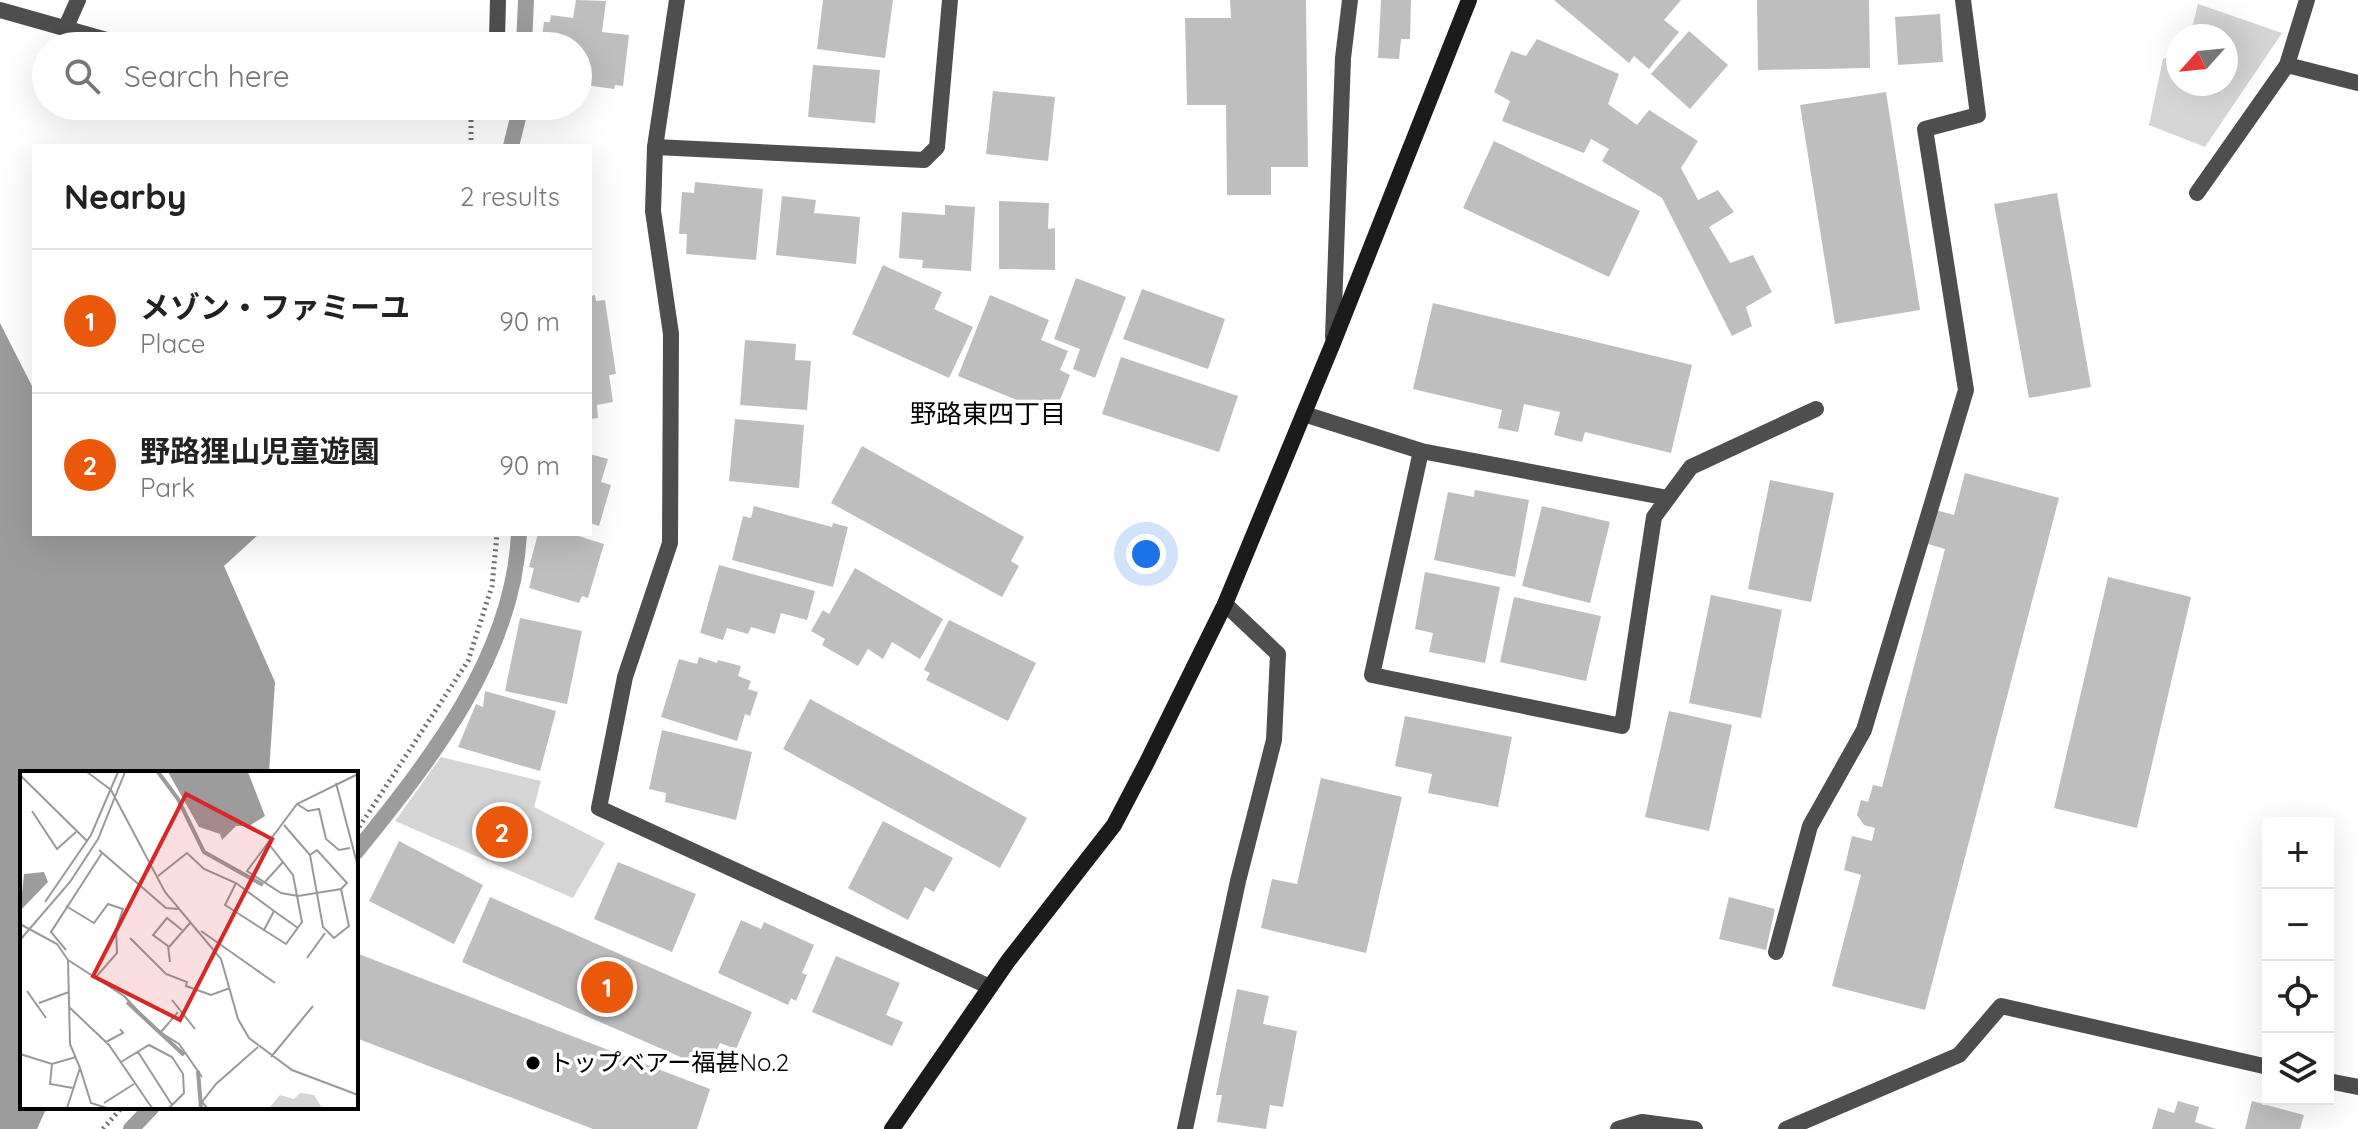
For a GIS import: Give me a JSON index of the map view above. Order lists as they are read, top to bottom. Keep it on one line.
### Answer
{"districts":["野路東四丁目"],"places":["トップベアー福甚No.2"],"north":"bottom left","page":{"search":"Search here","heading":["Nearby","2 results"],"list":[{"mark":"1","name":"メゾン・ファミーユ","note":"Place","value":"90 m"},{"mark":"2","name":"野路狸山児童遊園","note":"Park","value":"90 m"}],"pins":["2","1"],"map_buttons":["+","−"]}}
